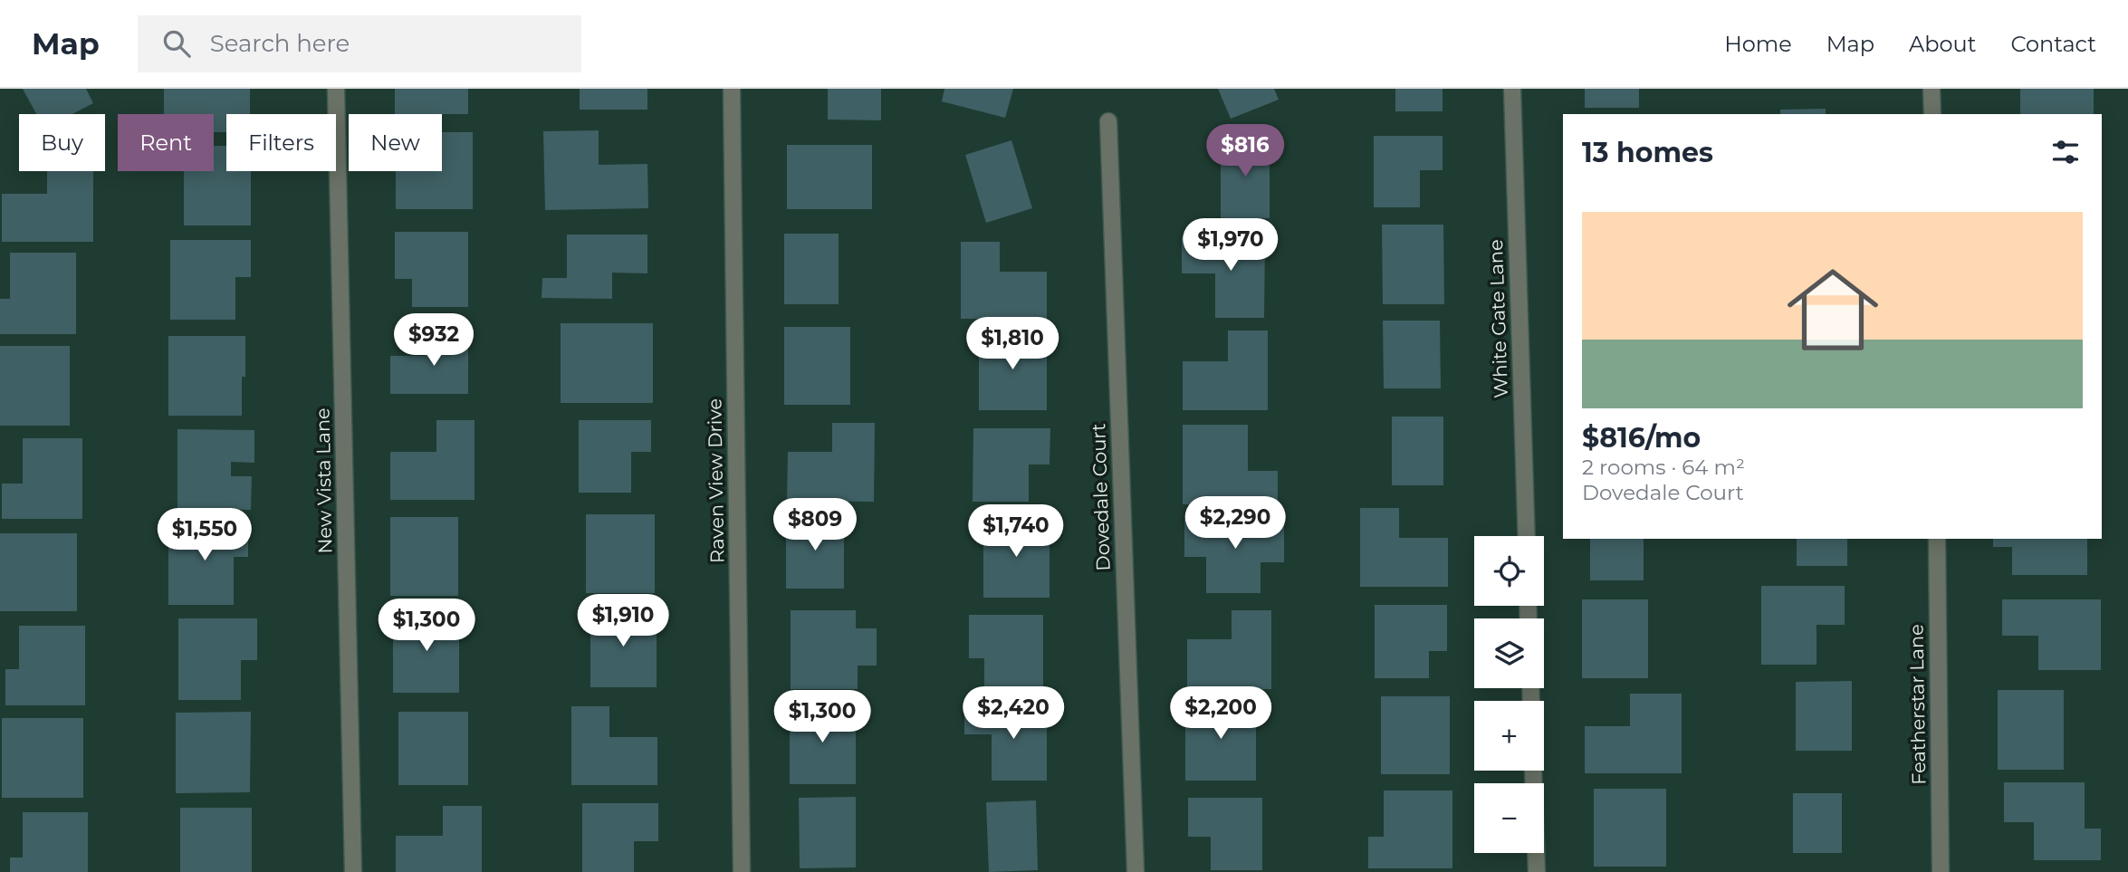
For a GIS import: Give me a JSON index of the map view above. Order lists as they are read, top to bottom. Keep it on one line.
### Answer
{"streets":{"street":["White Gate Lane","New Vista Lane","Raven View Drive","Dovedale Court","Featherstar Lane"]},"page":{"header":"Map","search":"Search here","nav":["Home","Map","About","Contact"],"chip":["Buy","Rent","Filters","New"],"heading":"13 homes","price":["$816","$1,970","$932","$1,810","$2,290","$809","$1,740","$1,550","$1,910","$1,300","$2,420","$2,200","$1,300"],"list":[{"name":"$816/mo","note":"2 rooms · 64 m² · Dovedale Court"}],"map_buttons":["+","−"]}}
